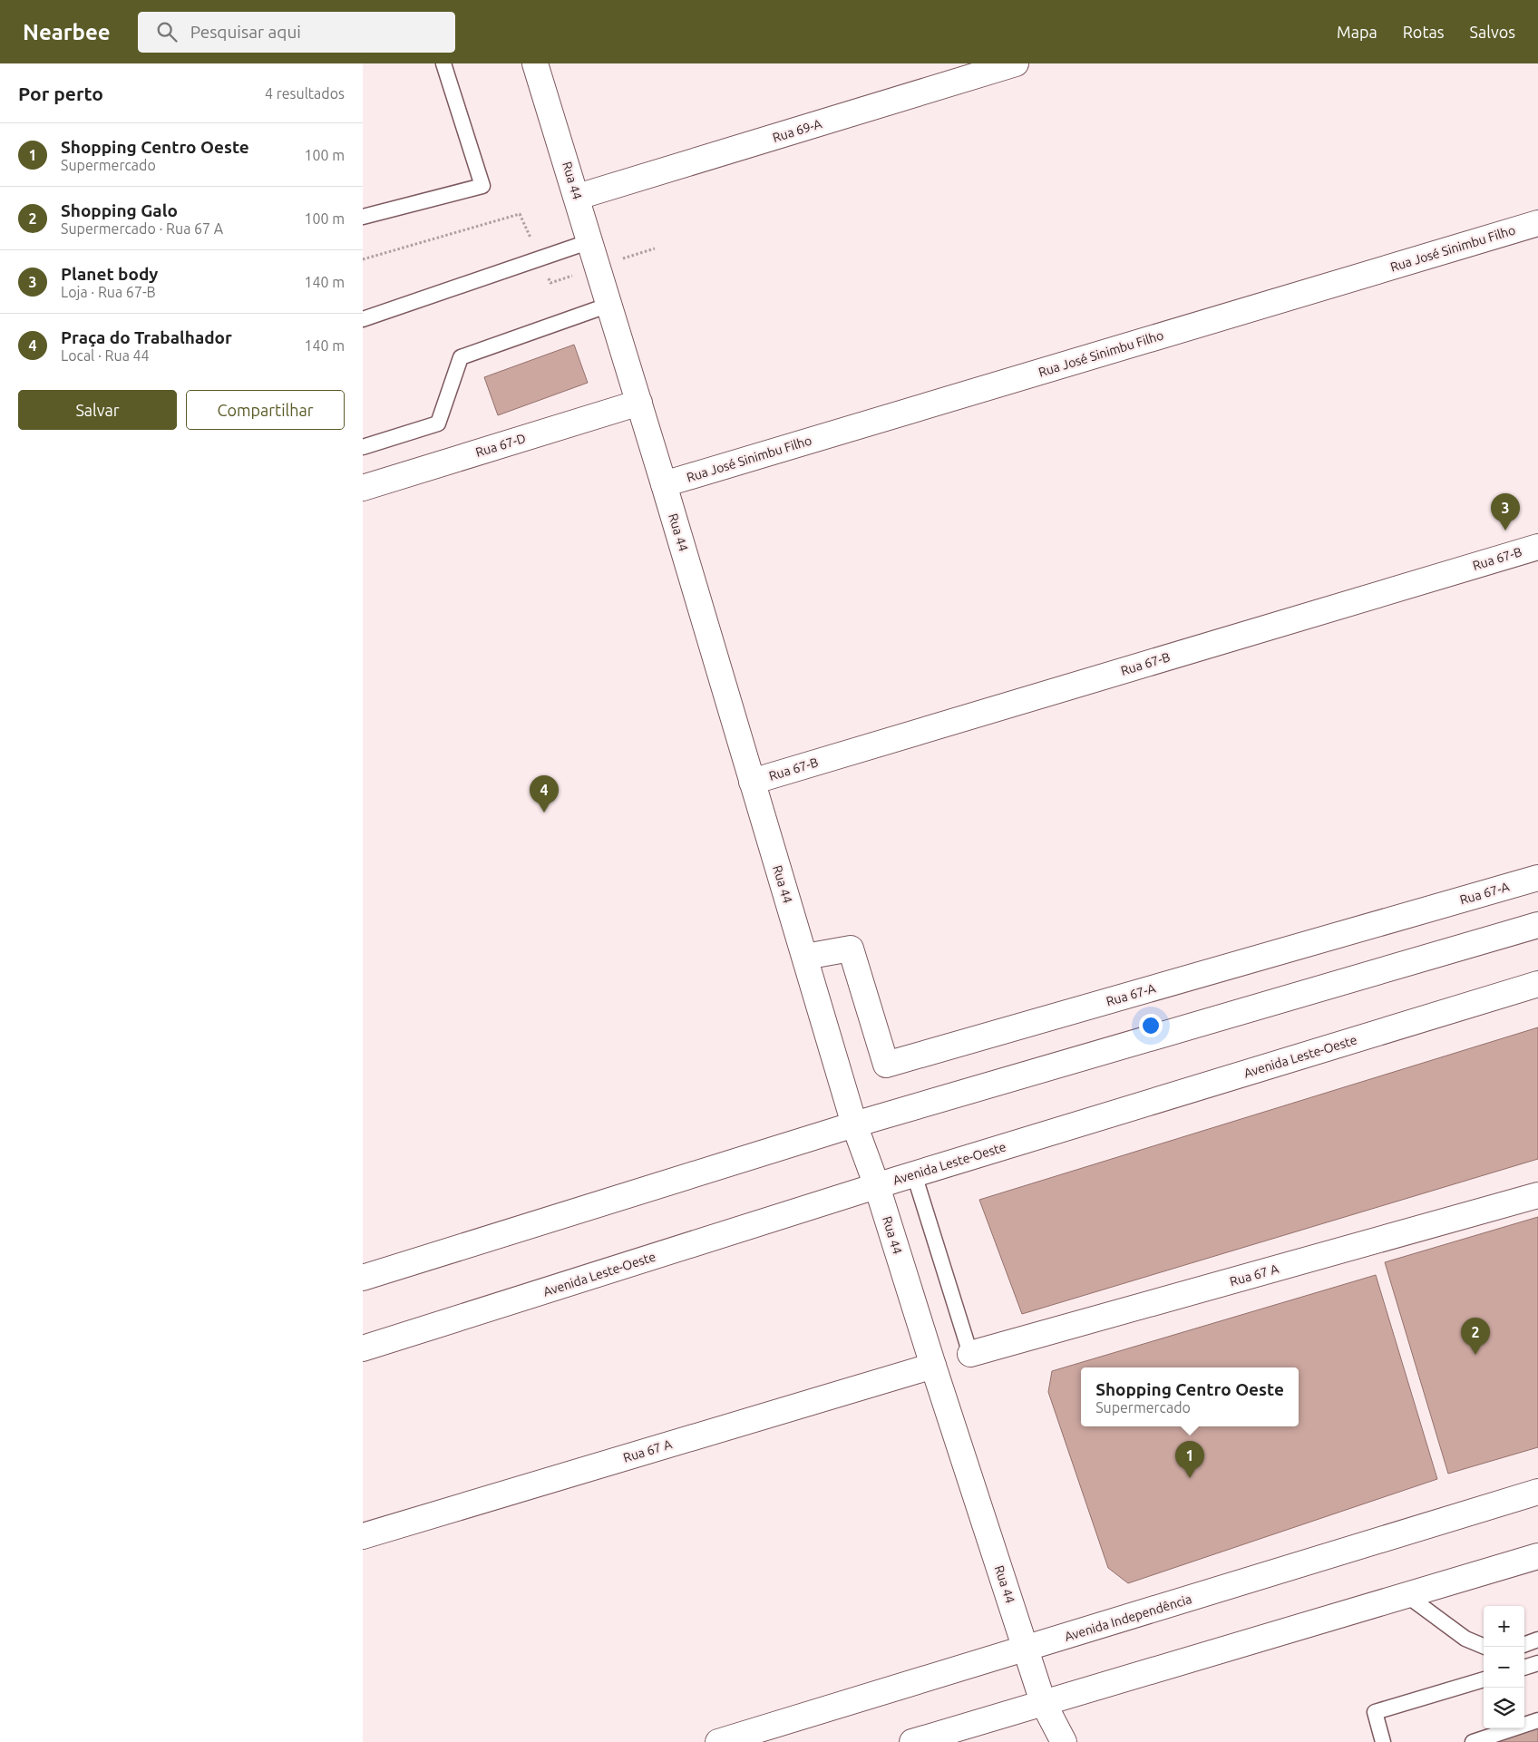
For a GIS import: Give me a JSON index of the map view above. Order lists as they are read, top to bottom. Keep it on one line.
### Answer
{"streets":{"main road":["Rua 69-A","Rua 44","Rua José Sinimbu Filho","Rua 67-D","Rua 67-B","Rua 67-A","Avenida Leste-Oeste","Rua 67 A","Avenida Independência"]},"crossings":[["Rua 69-A","Rua 44"],["Rua 44","Rua José Sinimbu Filho"],["Rua 44","Rua 67-D"],["Rua 44","Rua 67-B"],["Rua 44","Rua 67-A"],["Rua 44","Avenida Leste-Oeste"],["Rua 44","Rua 67 A"],["Rua 44","Avenida Independência"]],"page":{"header":"Nearbee","search":"Pesquisar aqui","nav":["Mapa","Rotas","Salvos"],"heading":["Por perto","4 resultados"],"list":[{"mark":"1","name":"Shopping Centro Oeste","note":"Supermercado","value":"100 m"},{"mark":"2","name":"Shopping Galo","note":"Supermercado · Rua 67 A","value":"100 m"},{"mark":"3","name":"Planet body","note":"Loja · Rua 67-B","value":"140 m"},{"mark":"4","name":"Praça do Trabalhador","note":"Local · Rua 44","value":"140 m"}],"buttons":["Salvar","Compartilhar"],"pins":["3","4","2","1"],"popup":["Shopping Centro Oeste","Supermercado"],"map_buttons":["+","−"]}}
